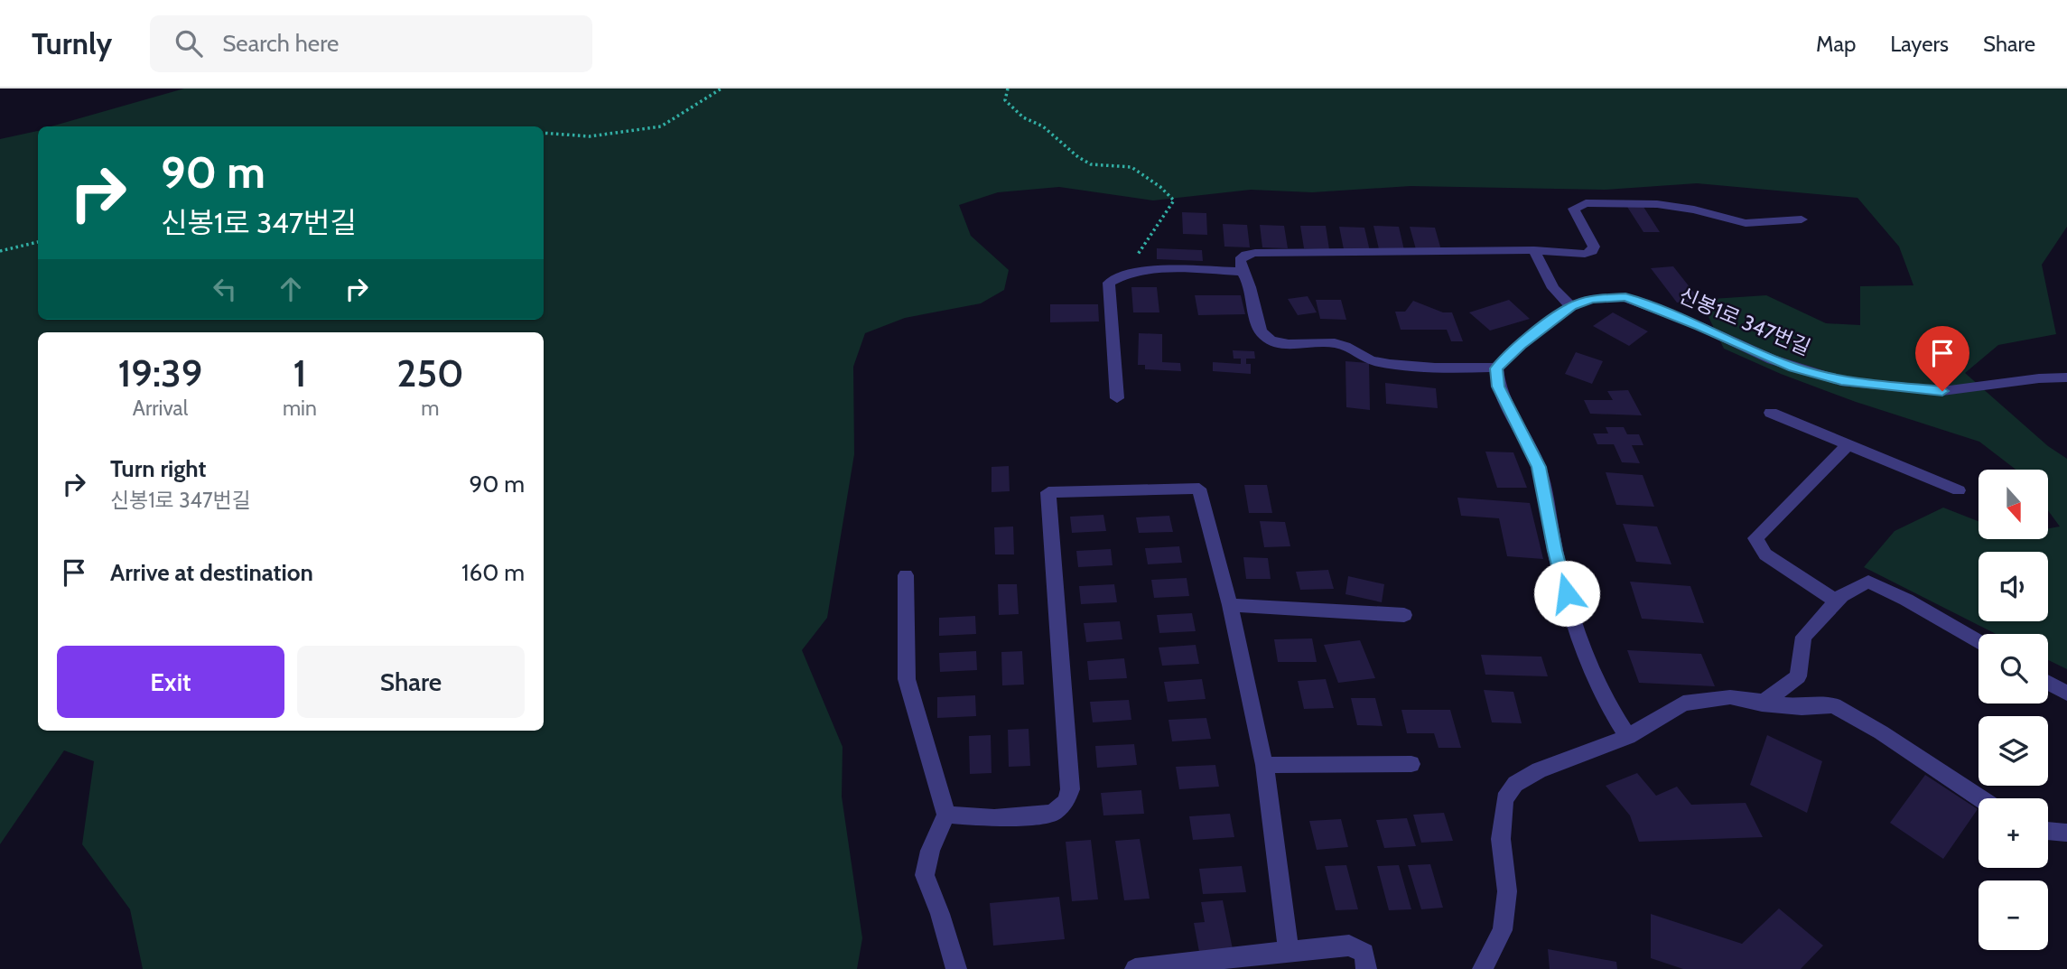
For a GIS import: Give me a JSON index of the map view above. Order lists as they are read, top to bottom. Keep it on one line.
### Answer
{"streets":{"street":["신봉1로 347번길"]},"north":"bottom","page":{"header":"Turnly","search":"Search here","nav":["Map","Layers","Share"],"turn":["90 m","신봉1로 347번길"],"eta":["19:39","Arrival","1","min","250","m"],"list":[{"name":"Turn right","note":"신봉1로 347번길","value":"90 m"},{"name":"Arrive at destination","value":"160 m"}],"map_buttons":["+","−"],"buttons":["Exit","Share"]}}
